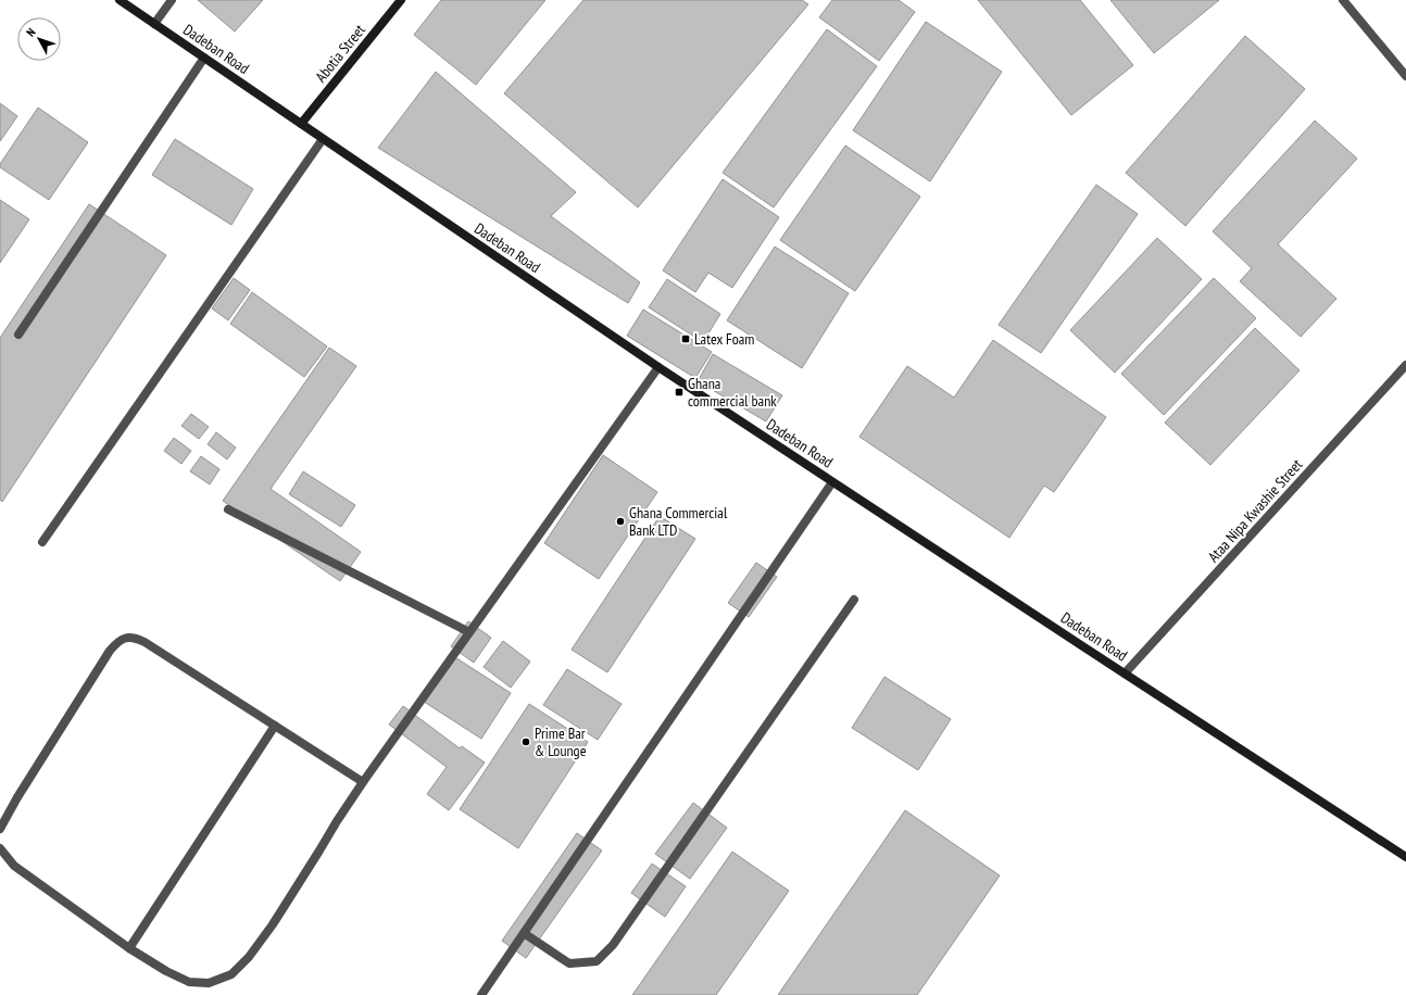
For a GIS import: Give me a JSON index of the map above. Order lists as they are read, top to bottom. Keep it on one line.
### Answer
{"streets":{"street":["Dadeban Road","Abotia Street"],"lane":["Ataa Nipa Kwashie Street"]},"crossings":[["Dadeban Road","Abotia Street"],["Dadeban Road","Ataa Nipa Kwashie Street"]],"places":{"transit":["Latex Foam","Ghana commercial bank"],"other":["Ghana Commercial Bank LTD","Prime Bar & Lounge"]},"north":"top left"}
